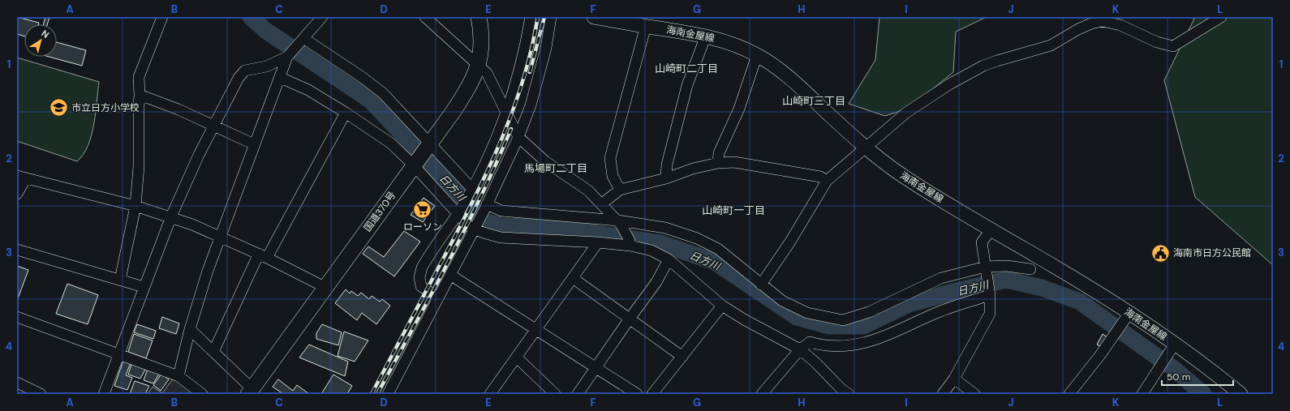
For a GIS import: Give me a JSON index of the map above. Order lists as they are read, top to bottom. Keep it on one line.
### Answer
{"streets":{"highway":["国道370号"],"main road":["海南金屋線"]},"districts":["山崎町二丁目","山崎町三丁目","馬場町二丁目","山崎町一丁目"],"water":["日方川"],"places":{"school or university":["市立日方小学校"],"supermarket":["ローソン"],"public building":["海南市日方公民館"]},"scale_bar":"50 m","north":"top right","grid":{"columns":["A","B","C","D","E","F","G","H","I","J","K","L"],"rows":["1","2","3","4"]}}
